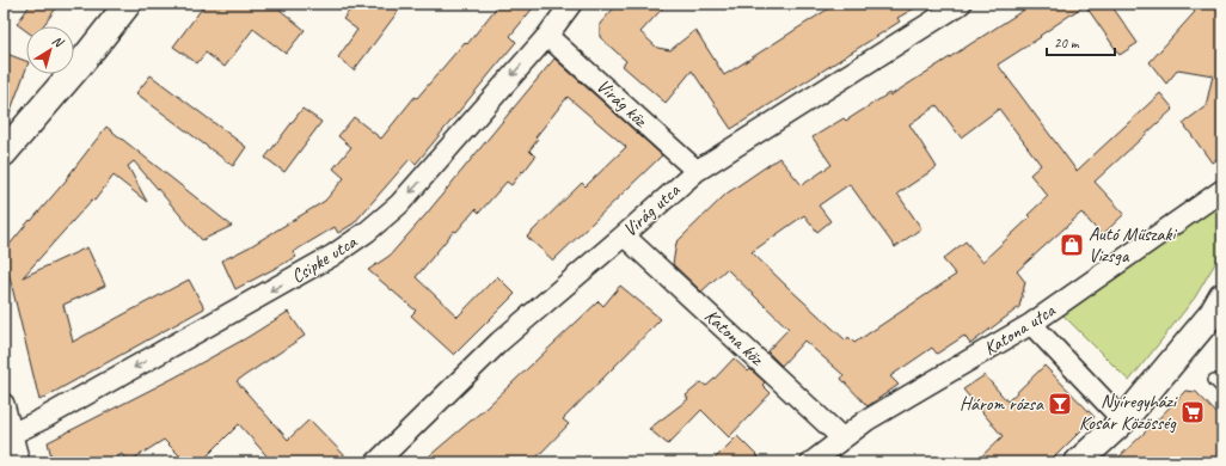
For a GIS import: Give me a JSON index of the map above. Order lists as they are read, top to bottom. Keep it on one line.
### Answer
{"streets":{"street":["Virág köz","Virág utca","Csipke utca","Katona utca","Katona köz"]},"crossings":[["Virág köz","Virág utca"],["Virág köz","Csipke utca"],["Virág utca","Katona köz"],["Katona utca","Katona köz"]],"one_way":["Csipke utca"],"places":{"shop":["Autó Műszaki Vizsga"],"bar":["Három rózsa"],"supermarket":["Nyíregyházi Kosár Közösség"]},"scale_bar":"20 m","north":"top right"}
